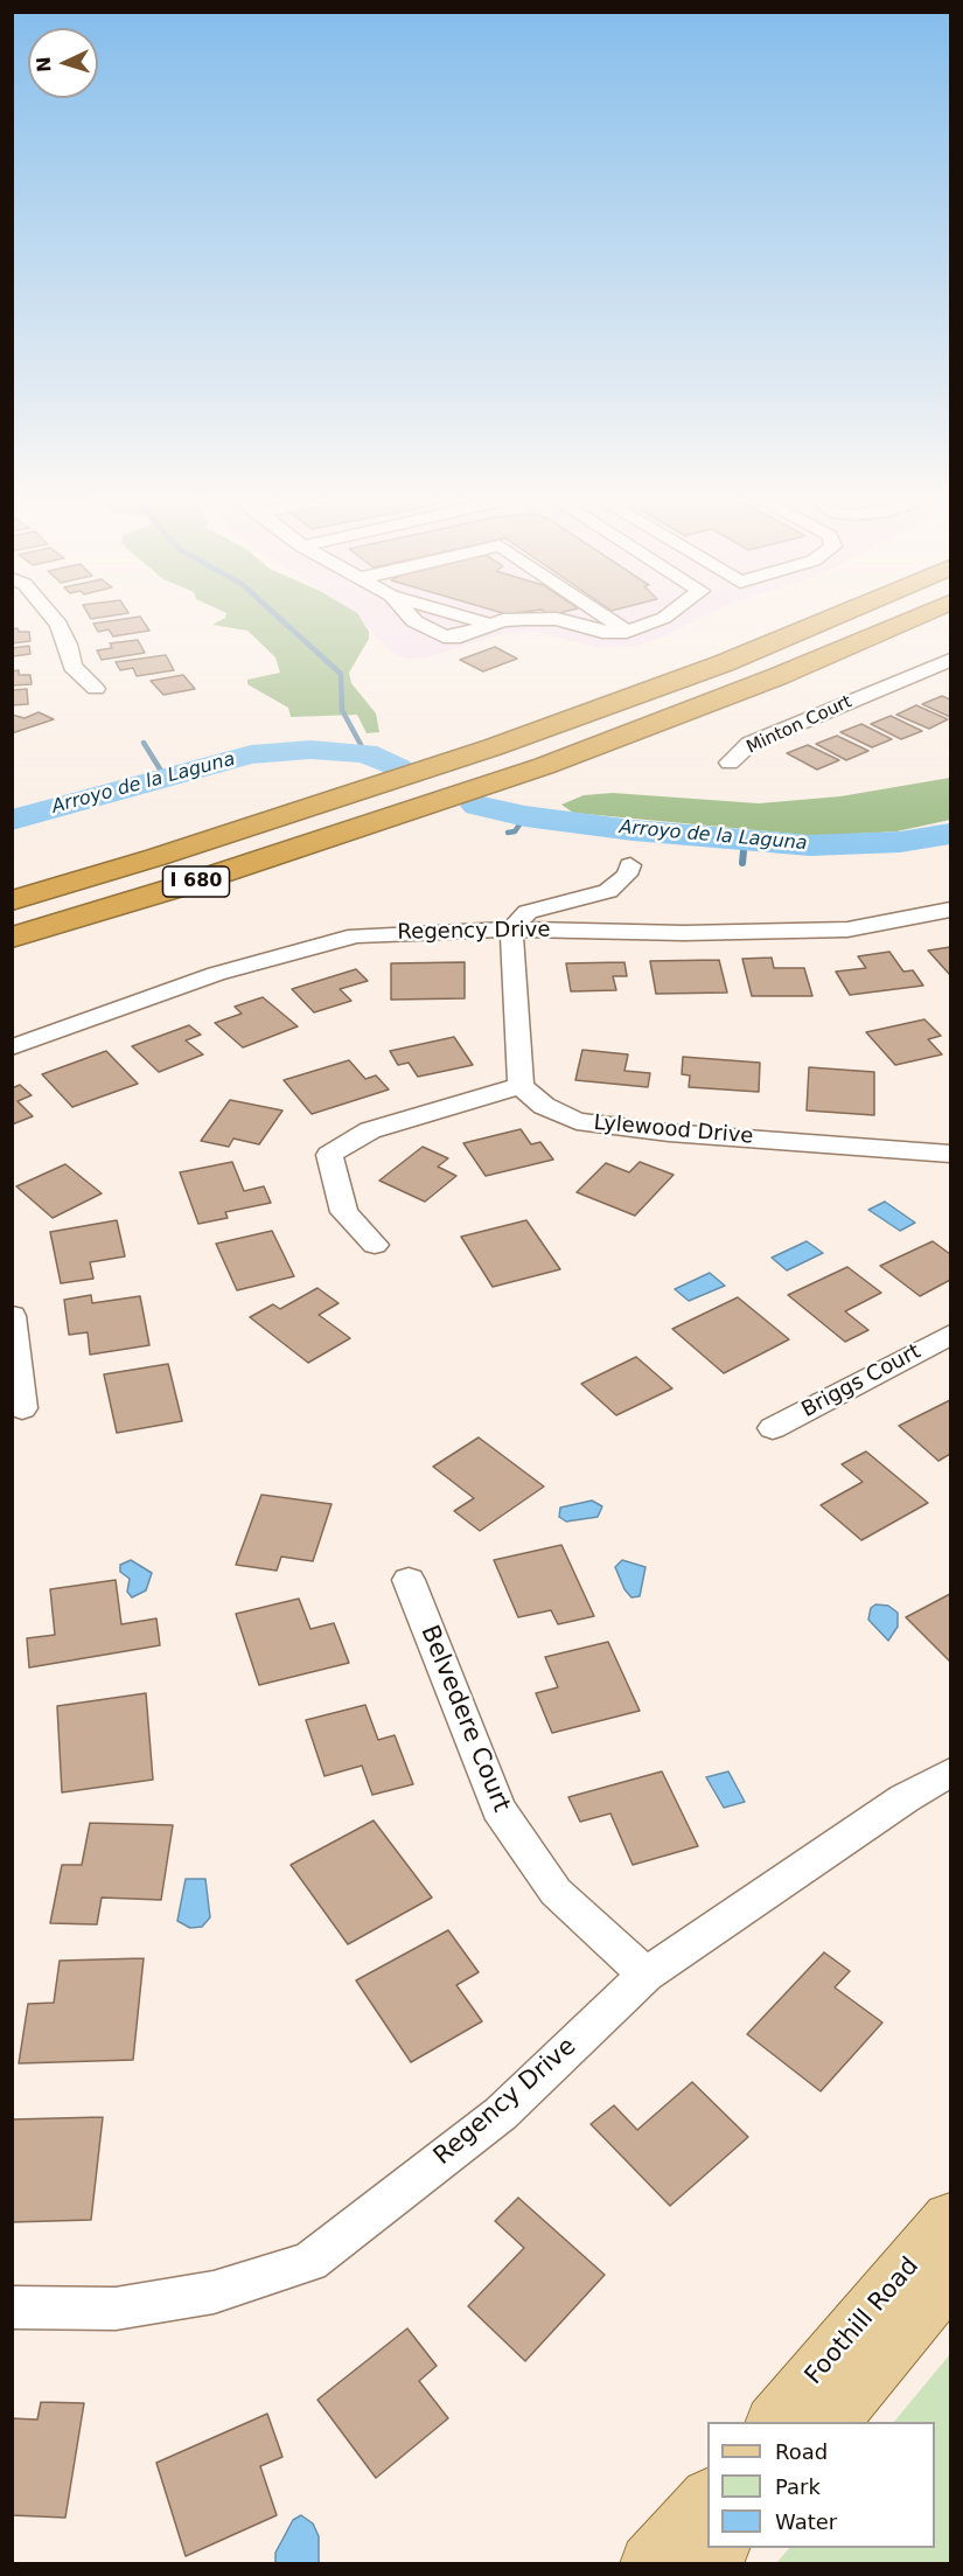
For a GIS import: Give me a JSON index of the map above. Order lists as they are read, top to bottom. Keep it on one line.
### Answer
{"streets":{"highway":["I 680"],"main road":["Foothill Road"],"street":["Minton Court","Regency Drive","Lylewood Drive","Briggs Court","Belvedere Court"]},"crossings":[["Regency Drive","Belvedere Court"]],"water":["Arroyo de la Laguna"],"legend":["Road","Park","Water"],"north":"left"}
